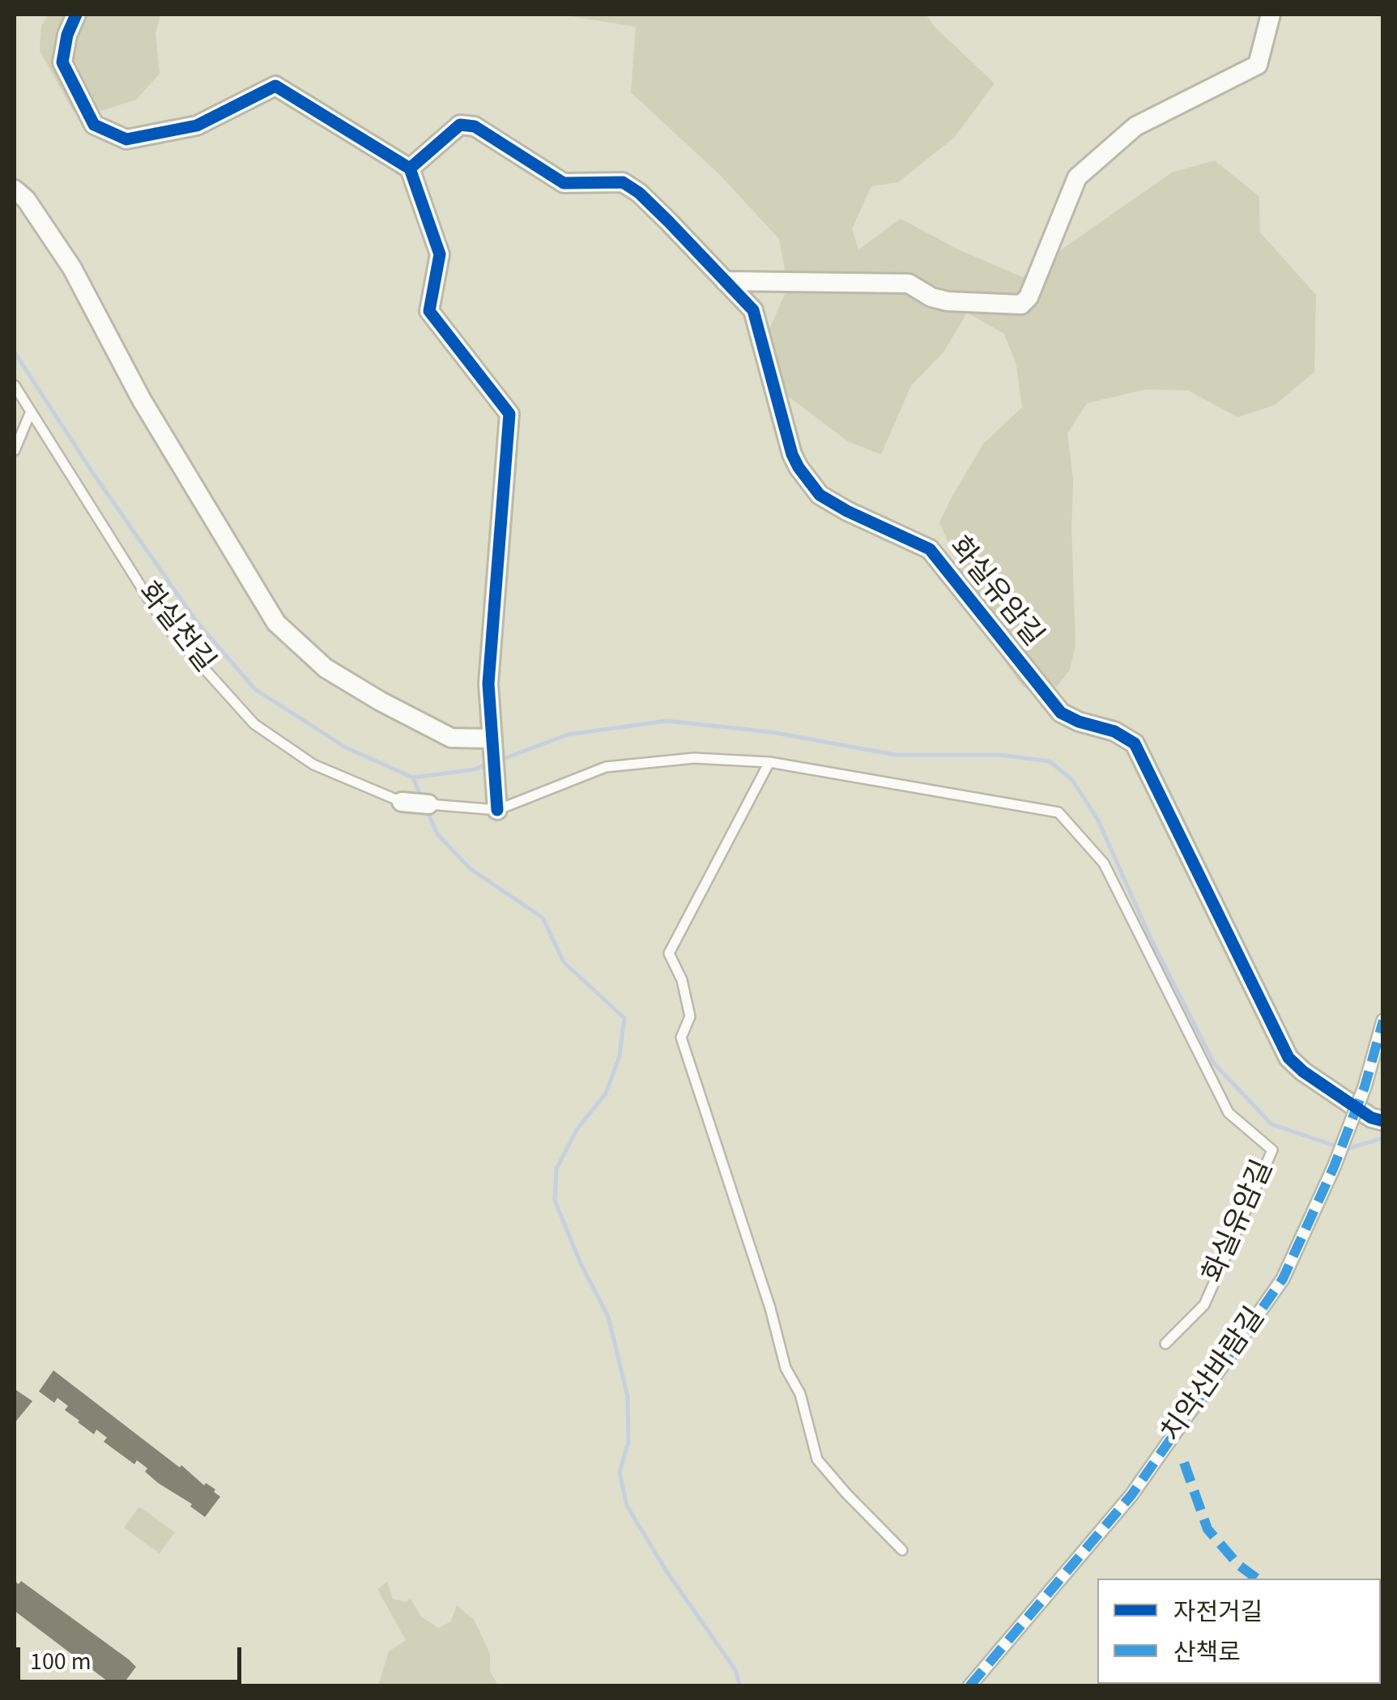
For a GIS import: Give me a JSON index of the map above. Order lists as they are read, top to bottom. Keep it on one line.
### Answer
{"streets":{"street":["화실유암길","치악산바람길"],"lane":["화실천길"]},"legend":["자전거길","산책로"],"scale_bar":"100 m"}
